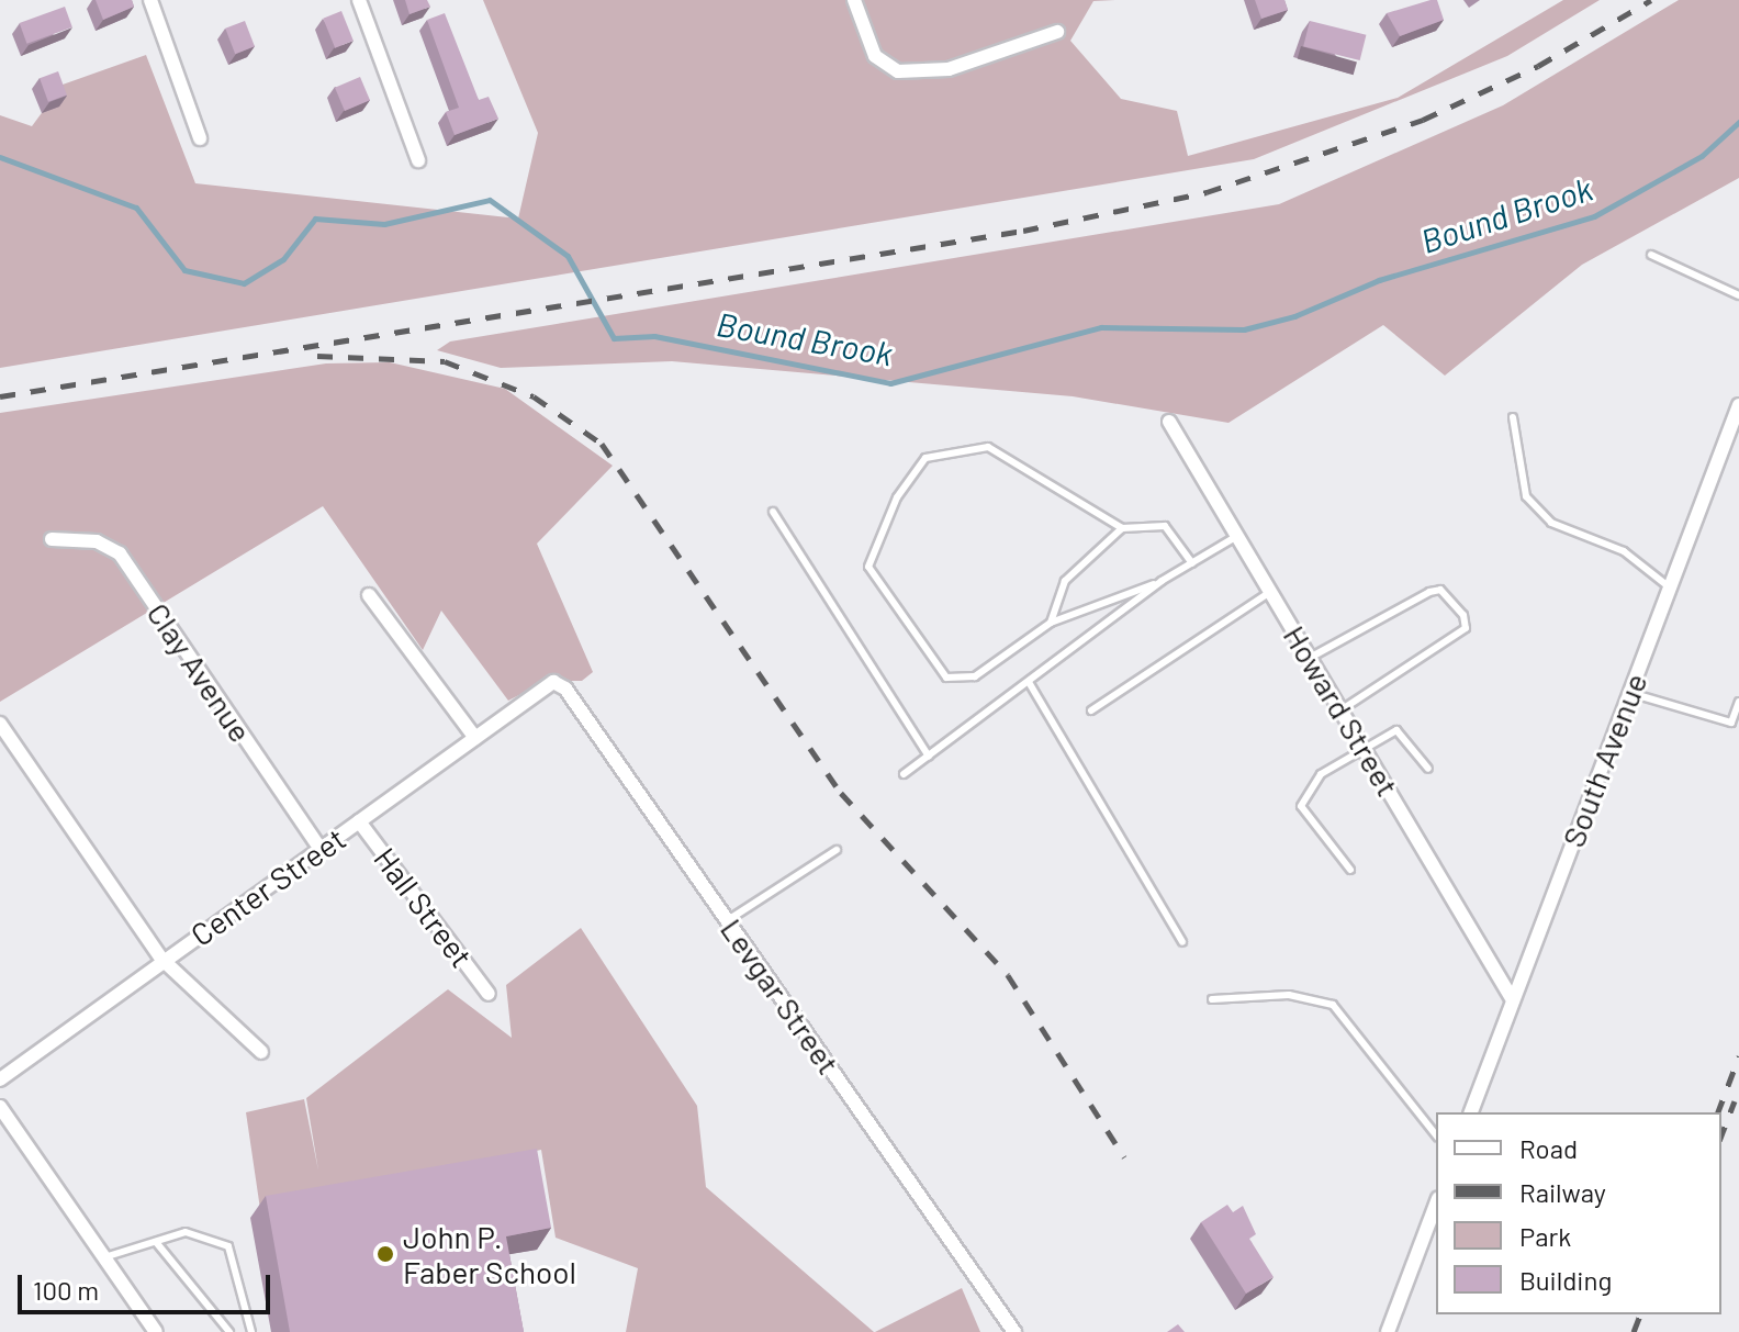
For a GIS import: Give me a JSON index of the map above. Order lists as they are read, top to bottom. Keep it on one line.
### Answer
{"streets":{"street":["Clay Avenue","Howard Street","South Avenue","Center Street","Hall Street","Levgar Street"]},"crossings":[["Clay Avenue","Center Street"],["Howard Street","South Avenue"],["Center Street","Hall Street"],["Center Street","Levgar Street"]],"water":["Bound Brook"],"places":["John P. Faber School"],"legend":["Road","Railway","Park","Building"],"scale_bar":"100 m"}
